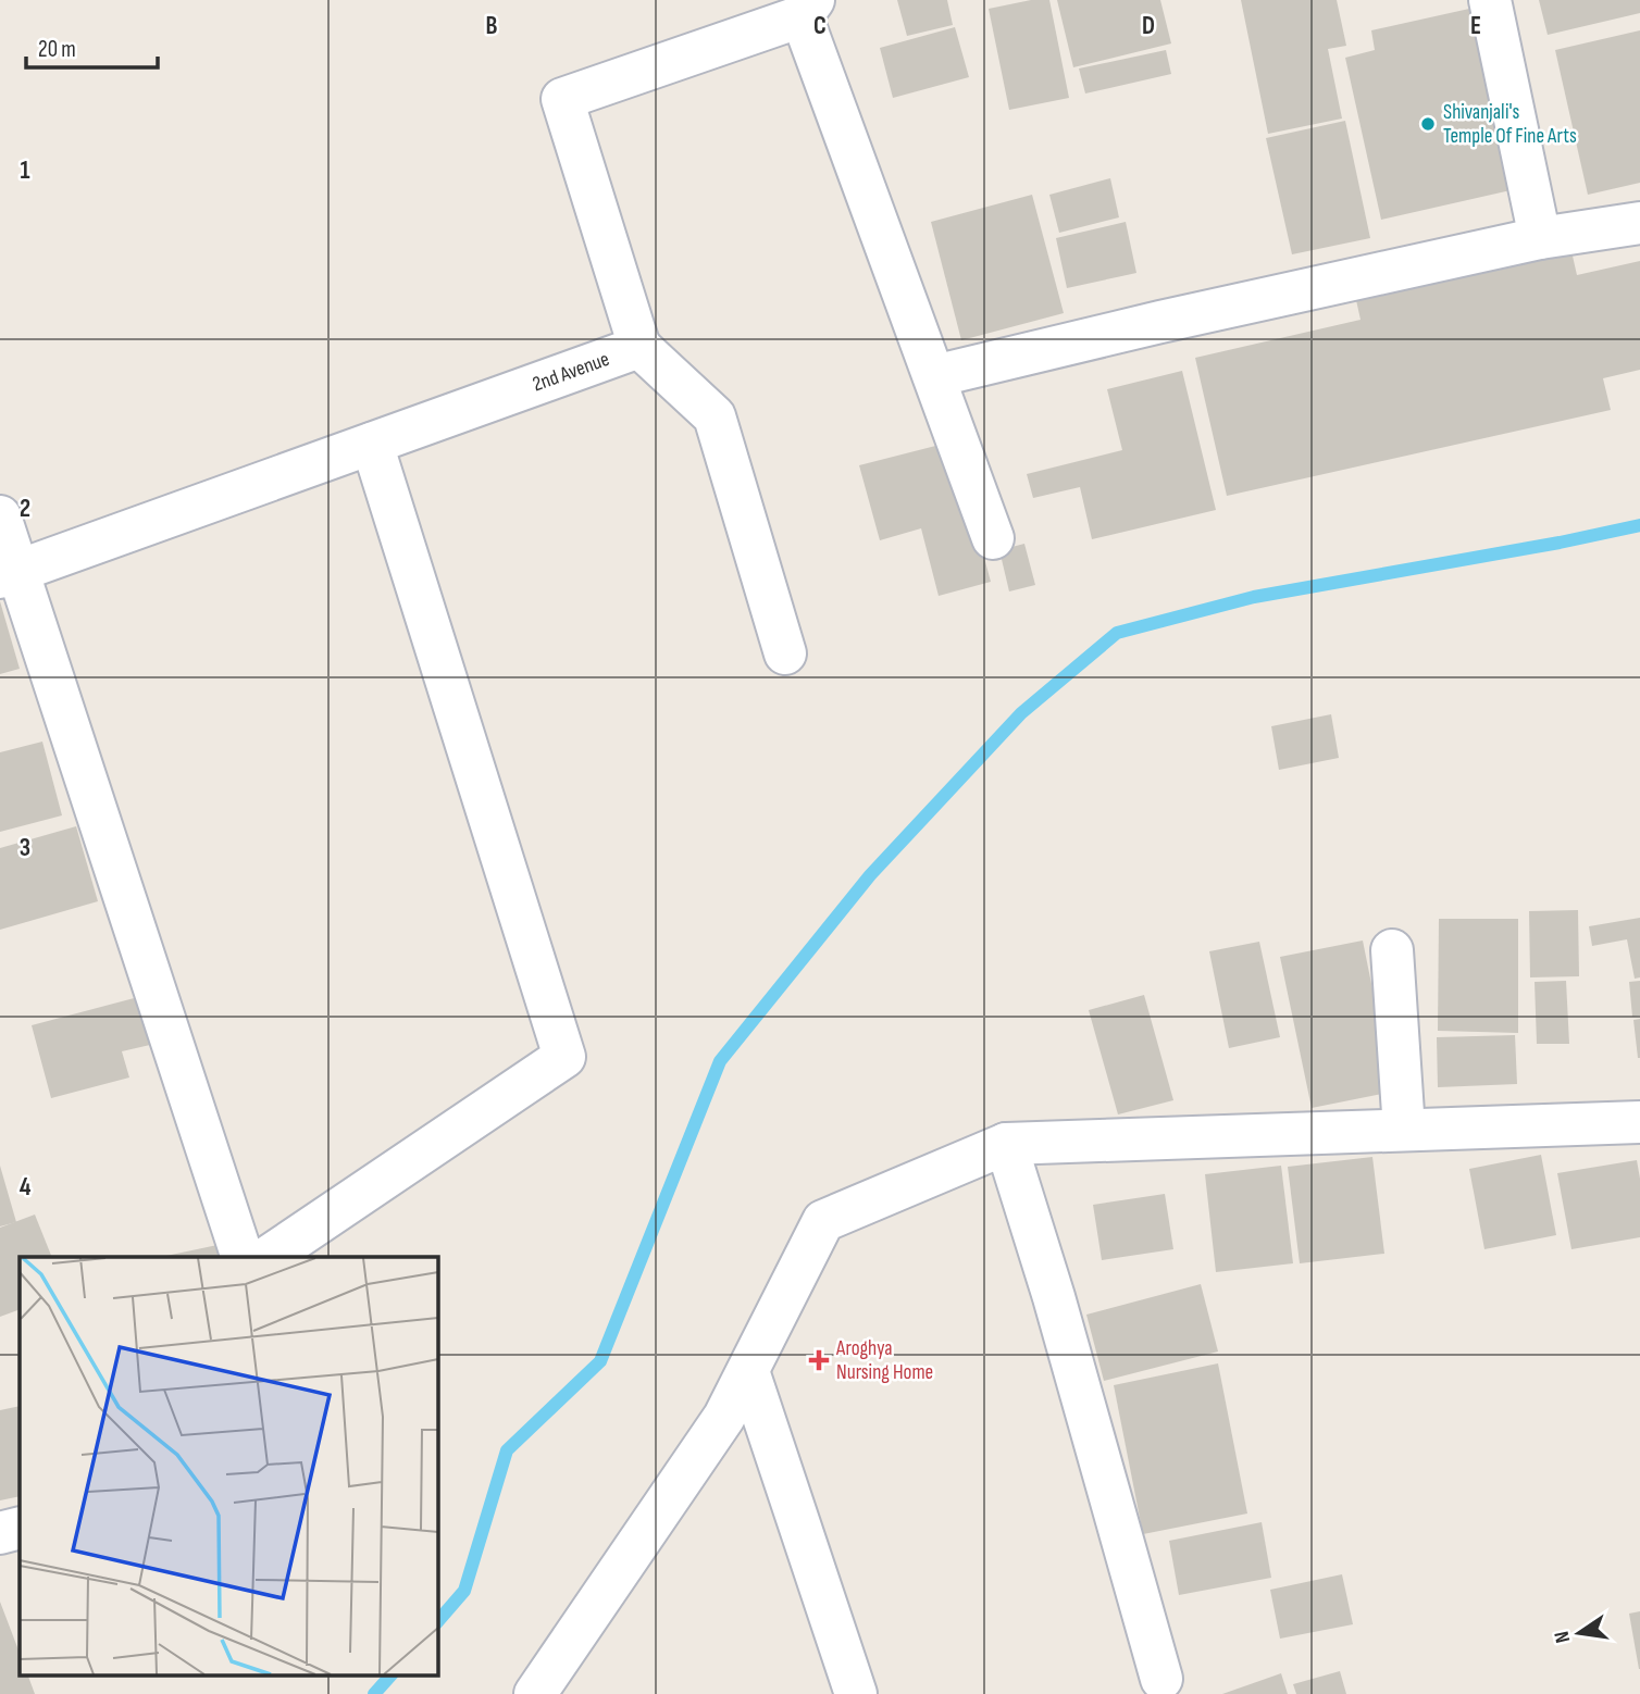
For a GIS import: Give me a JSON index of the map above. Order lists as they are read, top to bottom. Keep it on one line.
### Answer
{"streets":{"street":["2nd Avenue"]},"places":{"other":["Shivanjali's Temple Of Fine Arts"],"health":["Aroghya Nursing Home"]},"scale_bar":"20 m","north":"left","grid":{"columns":["B","C","D","E"],"rows":["1","2","3","4"]}}
